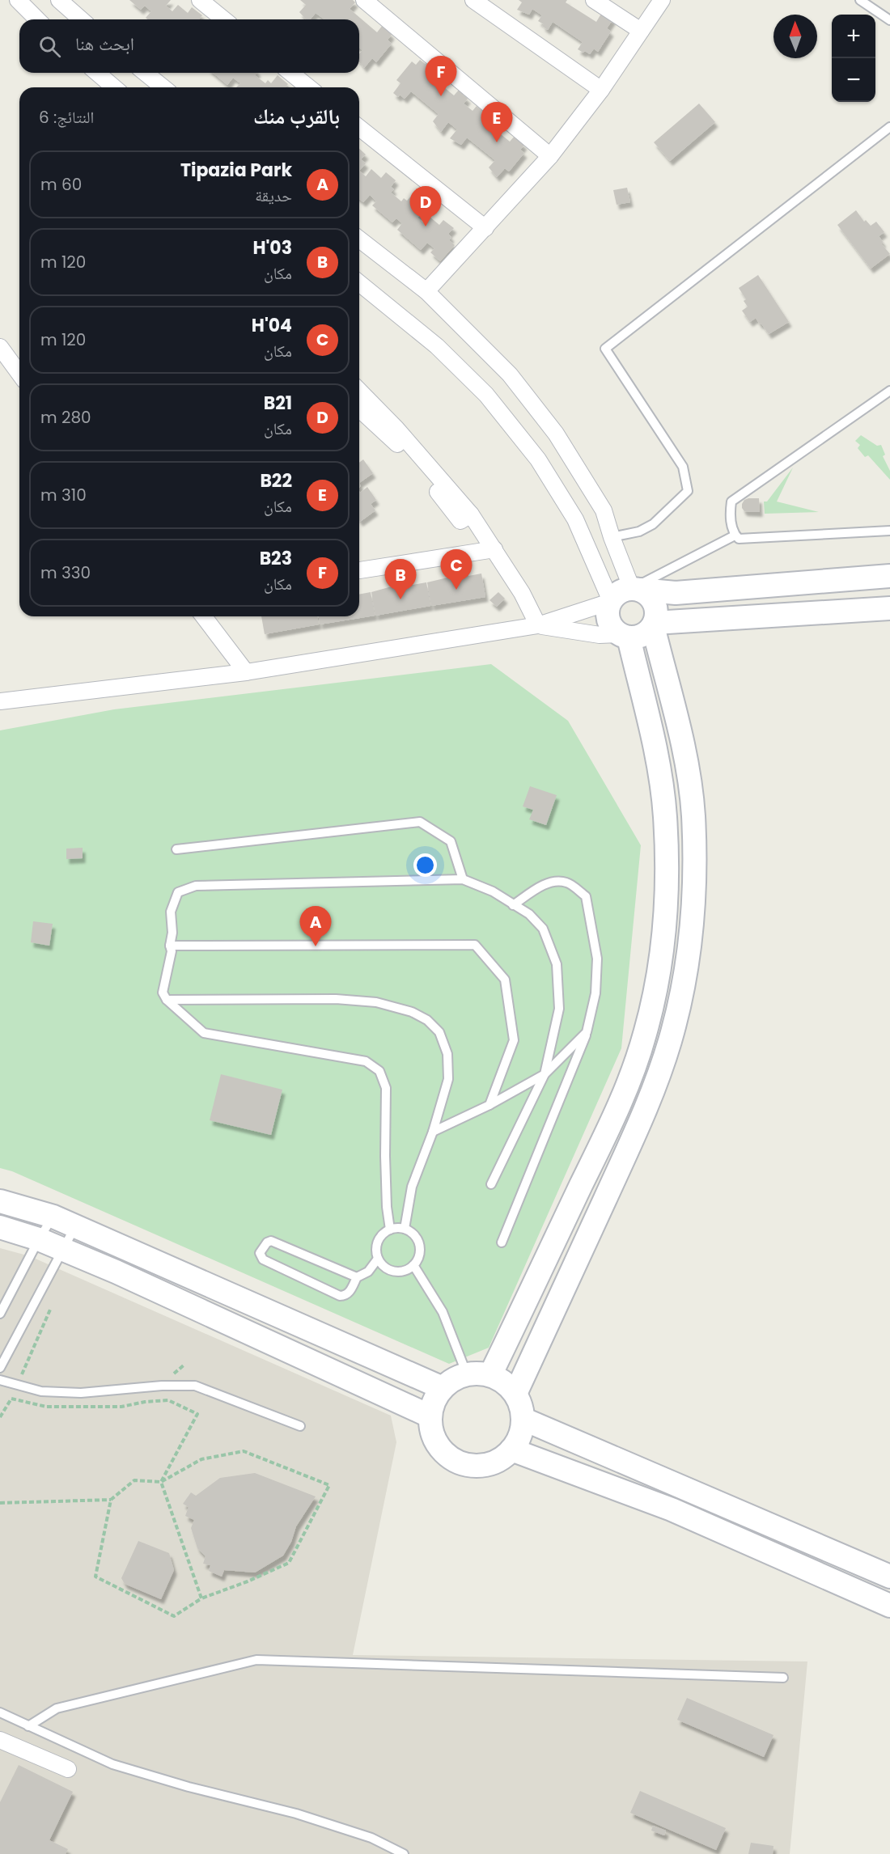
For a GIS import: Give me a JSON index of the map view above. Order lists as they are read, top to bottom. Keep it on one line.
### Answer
{"north":"top","page":{"map_buttons":["+","−"],"search":"ابحث هنا","pins":["F","E","D","C","B","A"],"heading":["بالقرب منك","النتائج: 6"],"list":[{"mark":"A","name":"Tipazia Park","note":"حديقة","value":"60 m"},{"mark":"B","name":"H'03","note":"مكان","value":"120 m"},{"mark":"C","name":"H'04","note":"مكان","value":"120 m"},{"mark":"D","name":"B21","note":"مكان","value":"280 m"},{"mark":"E","name":"B22","note":"مكان","value":"310 m"},{"mark":"F","name":"B23","note":"مكان","value":"330 m"}]}}
